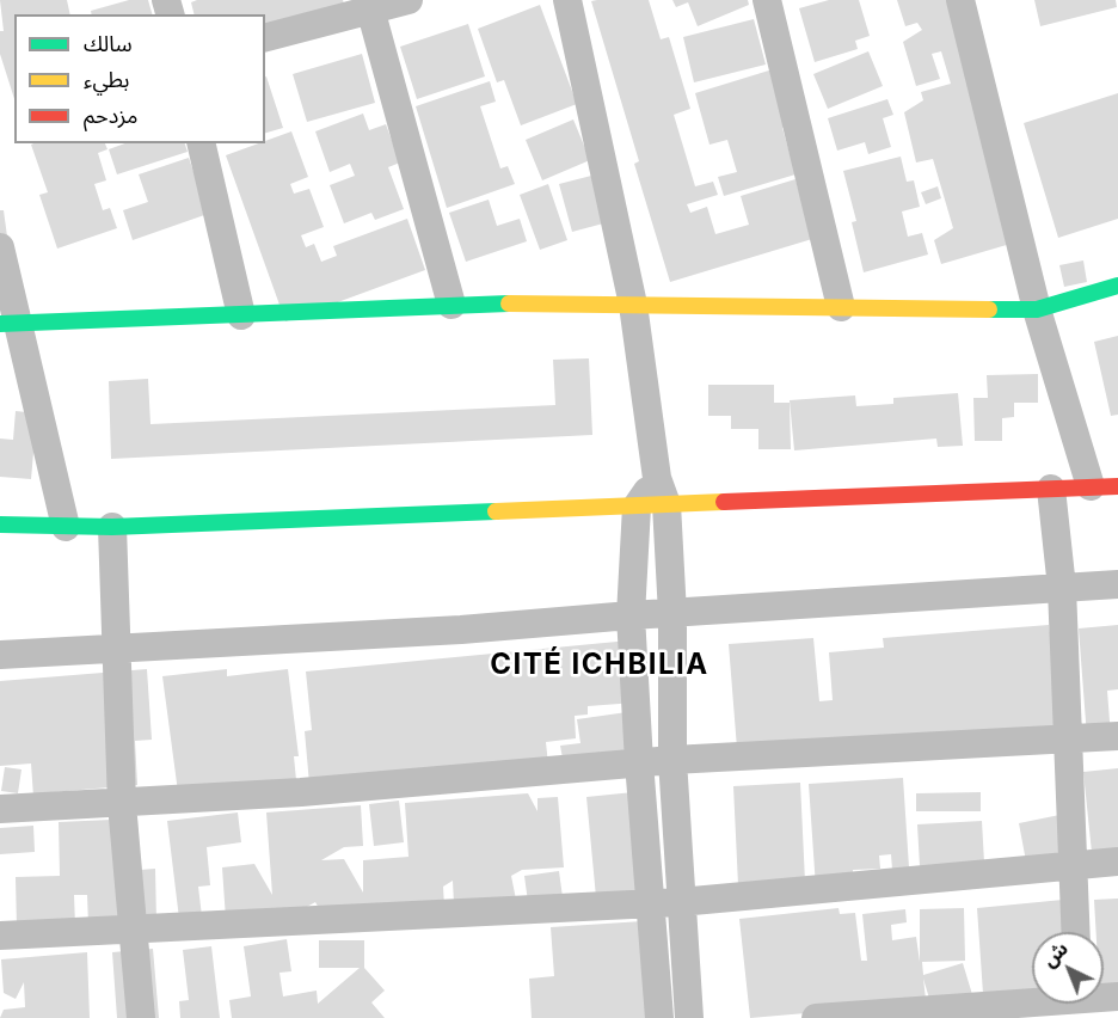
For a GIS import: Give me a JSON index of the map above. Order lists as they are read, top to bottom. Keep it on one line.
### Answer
{"districts":["CITÉ ICHBILIA"],"legend":["سالك","بطيء","مزدحم"],"north":"top left"}
